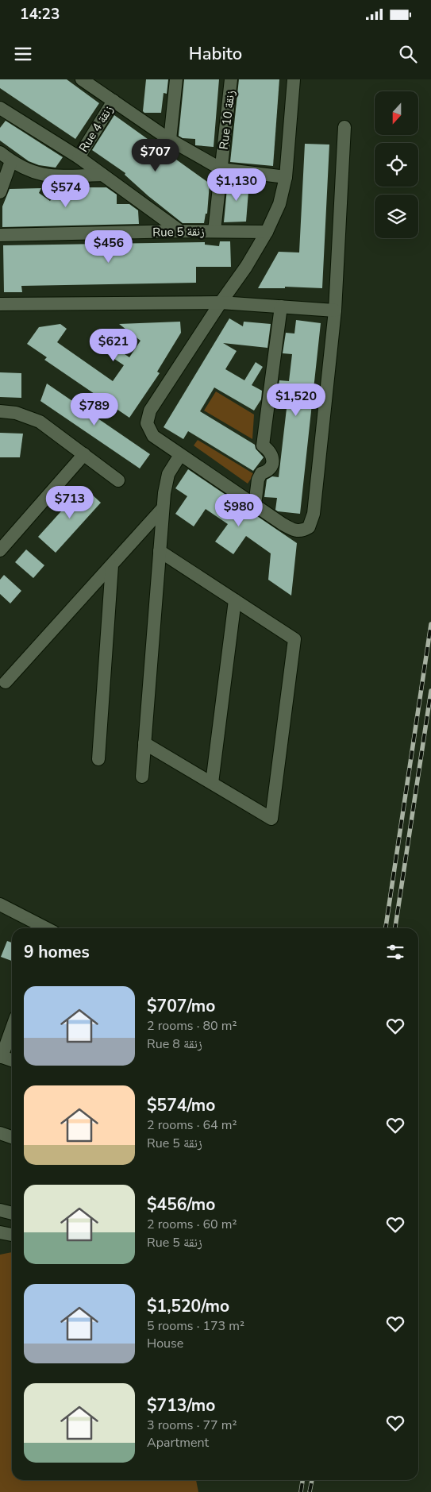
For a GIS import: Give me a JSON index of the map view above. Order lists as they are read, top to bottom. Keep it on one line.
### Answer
{"streets":{"street":["Rue 10 زنقة","Rue 4 زنقة","Rue 5 زنقة"]},"crossings":[["Rue 10 زنقة","Rue 5 زنقة"]],"north":"bottom","page":{"status":"14:23","header":"Habito","price":["$707","$1,130","$574","$456","$621","$1,520","$789","$713","$980"],"heading":"9 homes","list":[{"name":"$707/mo","note":"2 rooms · 80 m² · Rue 8 زنقة"},{"name":"$574/mo","note":"2 rooms · 64 m² · Rue 5 زنقة"},{"name":"$456/mo","note":"2 rooms · 60 m² · Rue 5 زنقة"},{"name":"$1,520/mo","note":"5 rooms · 173 m² · House"},{"name":"$713/mo","note":"3 rooms · 77 m² · Apartment"}]}}
